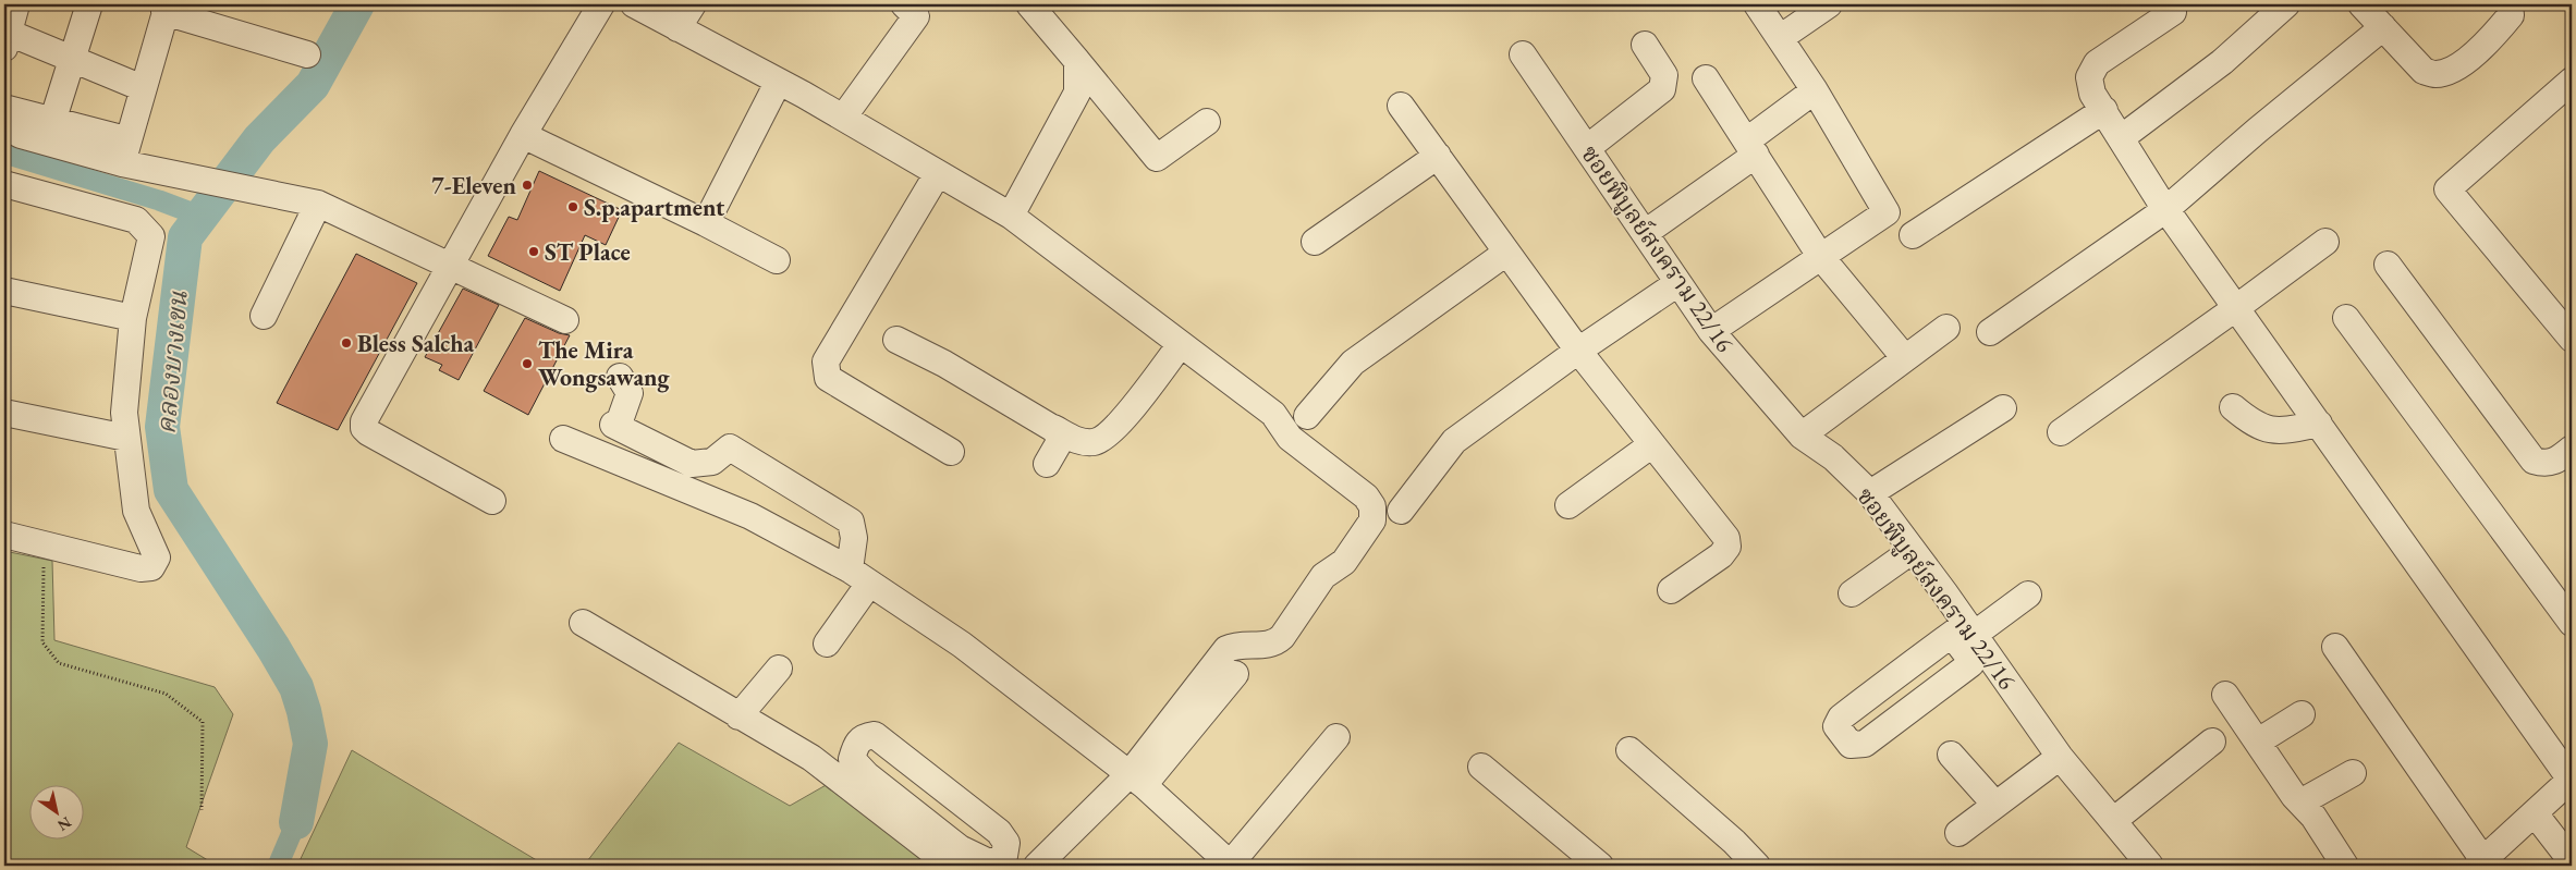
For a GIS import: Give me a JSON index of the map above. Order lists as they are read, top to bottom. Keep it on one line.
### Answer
{"streets":{"street":["ซอยพิบูลย์สงคราม 22/16"]},"water":["คลองบางเขน"],"places":["7-Eleven","S.p.apartment","ST Place","Bless Salcha","The Mira Wongsawang"],"north":"bottom right"}
